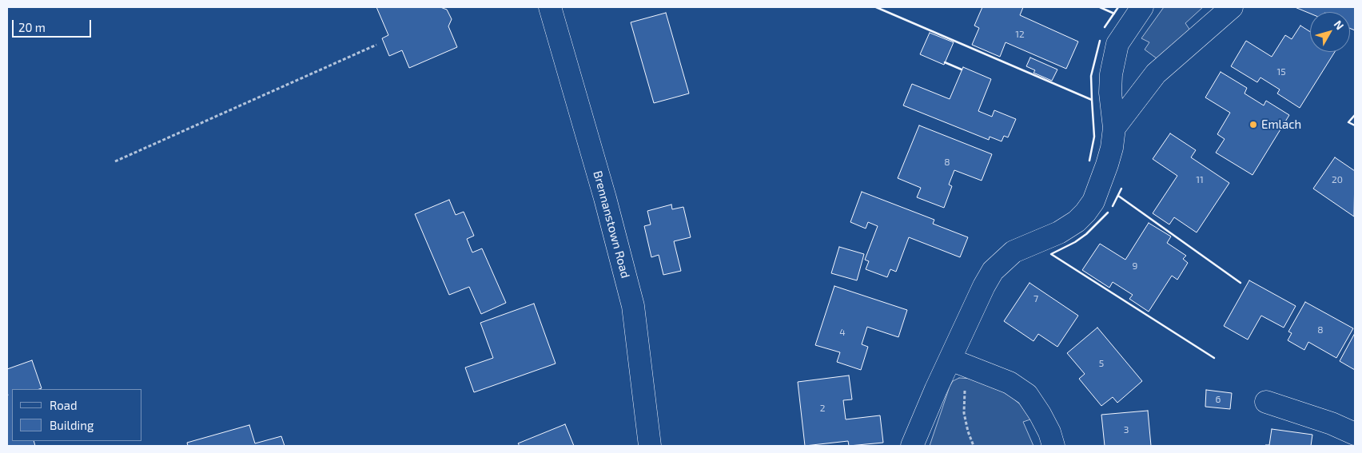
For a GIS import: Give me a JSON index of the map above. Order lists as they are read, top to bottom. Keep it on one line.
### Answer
{"streets":{"street":["Brennanstown Road"]},"places":["Emlach"],"house_numbers":["12","15","8","11","20","9","7","8","4","5","6","2","3"],"legend":["Road","Building"],"scale_bar":"20 m","north":"top right"}
